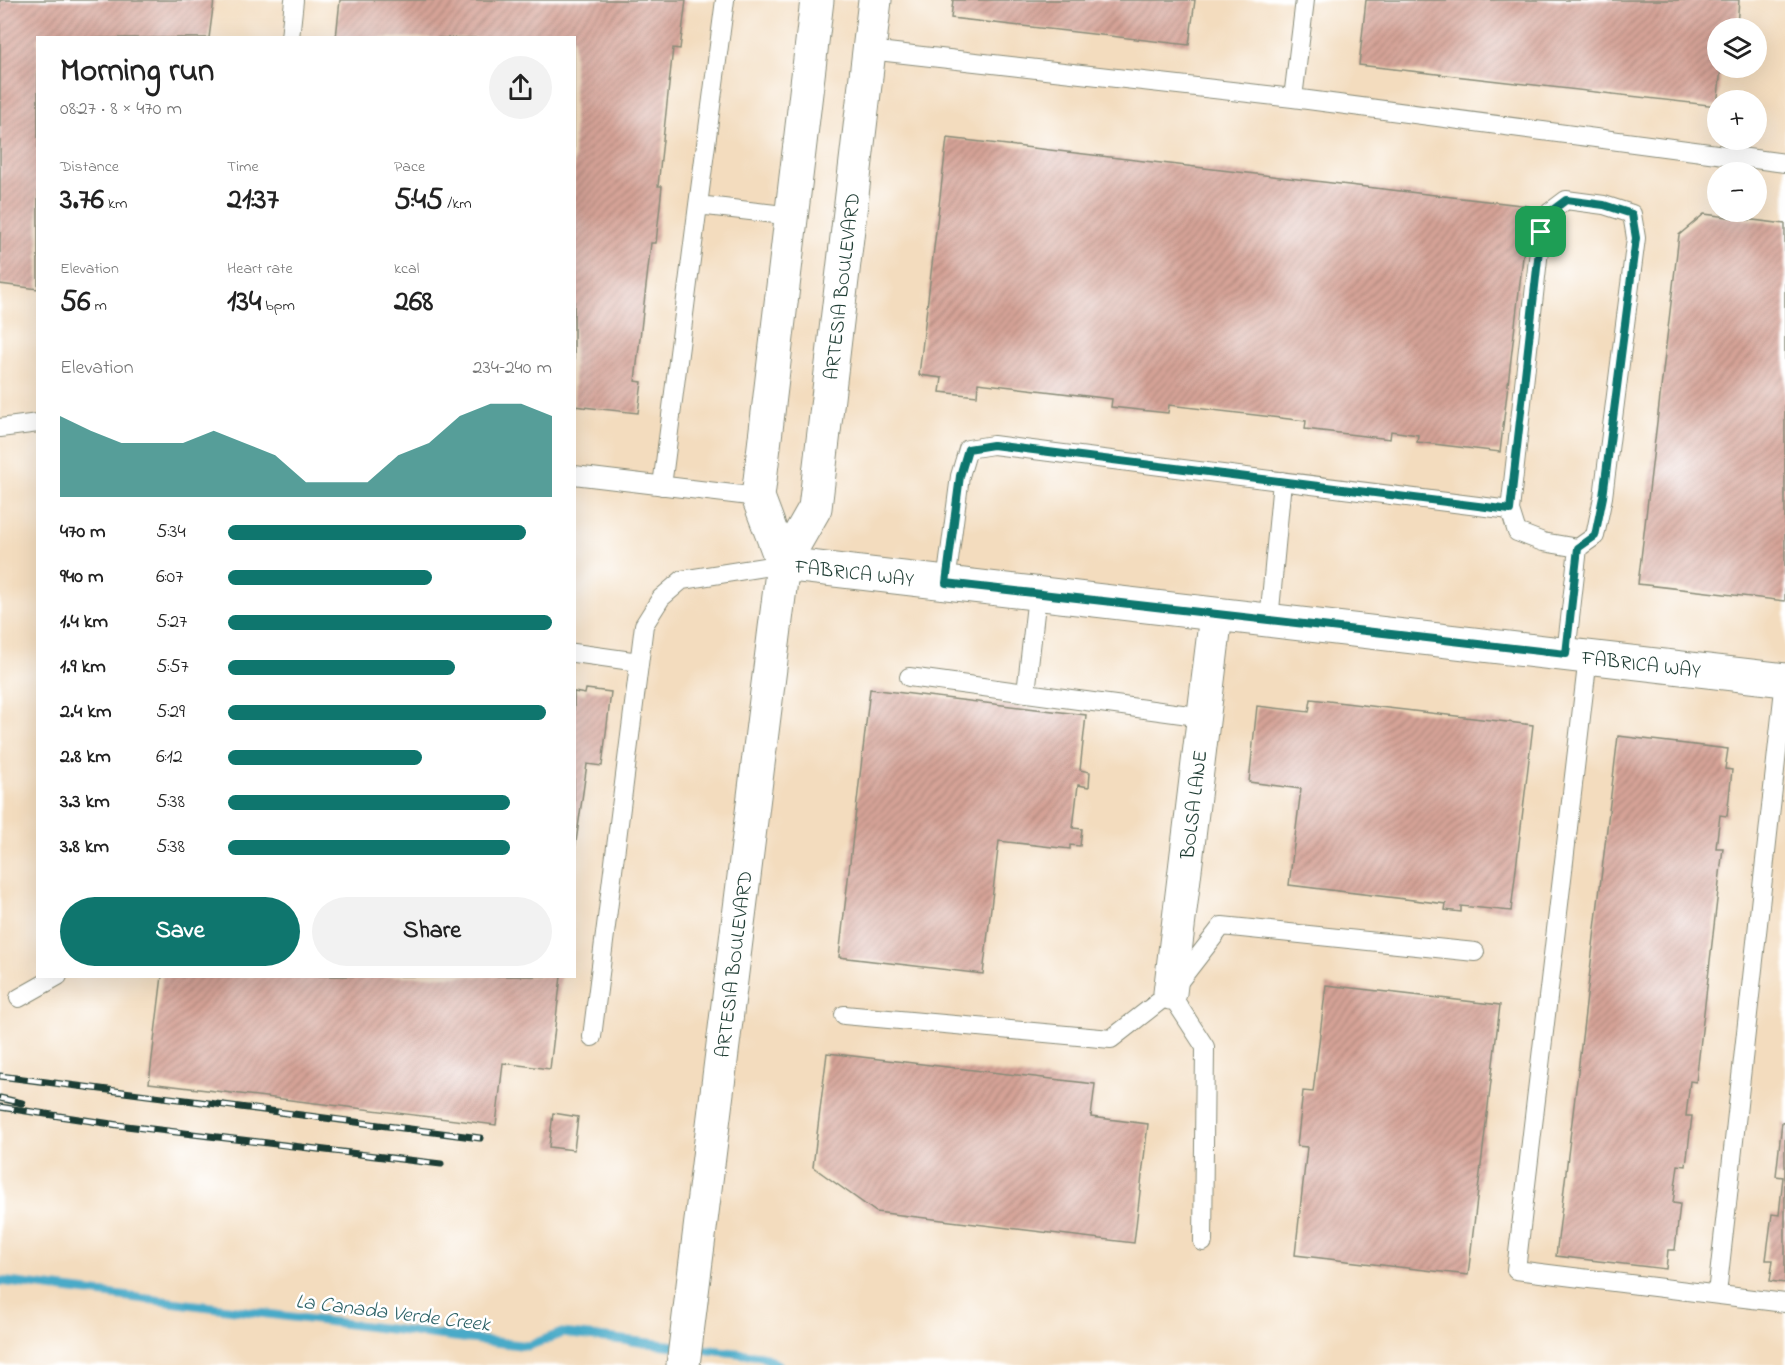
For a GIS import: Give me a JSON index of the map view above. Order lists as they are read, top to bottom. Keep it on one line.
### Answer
{"streets":{"main road":["ARTESIA BOULEVARD","FABRICA WAY","BOLSA LANE"]},"crossings":[["ARTESIA BOULEVARD","FABRICA WAY"],["FABRICA WAY","BOLSA LANE"]],"water":["La Canada Verde Creek"],"page":{"map_buttons":["+","−"],"heading":["Morning run","08:27 · 8 × 470 m"],"stats":[["Distance","3.76 km"],["Time","21:37"],["Pace","5:45 /km"],["Elevation","56 m"],["Heart rate","134 bpm"],["kcal","268"]],"chart":["Elevation","234–240 m"],"list":[{"name":"470 m","note":"5:34"},{"name":"940 m","note":"6:07"},{"name":"1.4 km","note":"5:27"},{"name":"1.9 km","note":"5:57"},{"name":"2.4 km","note":"5:29"},{"name":"2.8 km","note":"6:12"},{"name":"3.3 km","note":"5:38"},{"name":"3.8 km","note":"5:38"}],"buttons":["Save","Share"]}}
